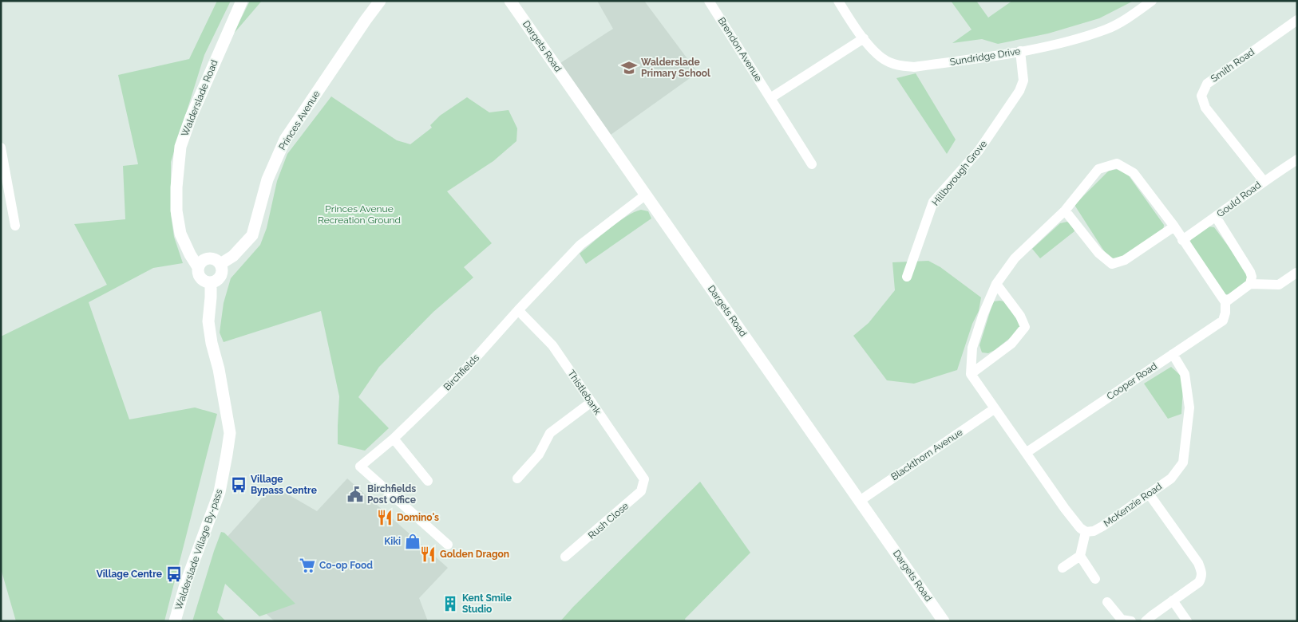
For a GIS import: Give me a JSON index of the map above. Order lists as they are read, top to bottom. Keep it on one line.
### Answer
{"streets":{"street":["Dargets Road","Brendon Avenue","Sundridge Drive","Smith Road","Walderslade Road","Princes Avenue","Hillborough Grove","Gould Road","Birchfields","Cooper Road","Thistlebank","Blackthorn Avenue","McKenzie Road","Rush Close","Walderslade Village By-pass"]},"crossings":[["Dargets Road","Birchfields"],["Dargets Road","Blackthorn Avenue"],["Sundridge Drive","Hillborough Grove"],["Smith Road","Gould Road"],["Walderslade Road","Princes Avenue"],["Walderslade Road","Walderslade Village By-pass"],["Princes Avenue","Walderslade Village By-pass"],["Birchfields","Thistlebank"],["Cooper Road","McKenzie Road"],["Thistlebank","Rush Close"]],"parks":["Princes Avenue Recreation Ground"],"places":{"school or university":["Walderslade Primary School"],"bus stop":["Village Bypass Centre","Village Centre"],"public building":["Birchfields Post Office"],"restaurant":["Domino's","Golden Dragon"],"shop":["Kiki"],"supermarket":["Co-op Food"],"building":["Kent Smile Studio"]}}
